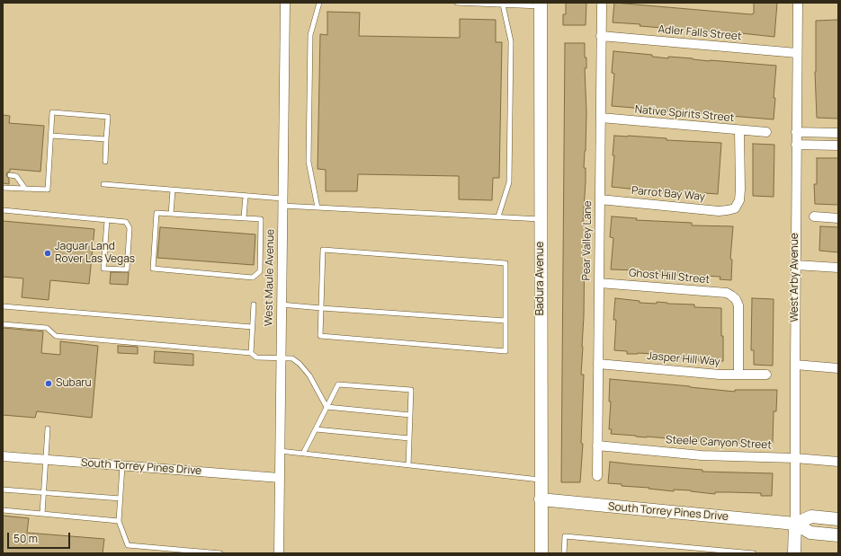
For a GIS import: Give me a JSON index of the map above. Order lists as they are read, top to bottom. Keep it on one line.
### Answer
{"streets":{"main road":["West Arby Avenue","Badura Avenue","South Torrey Pines Drive"],"street":["Adler Falls Street","Native Spirits Street","Parrot Bay Way","Pear Valley Lane","Ghost Hill Street","West Maule Avenue","Jasper Hill Way","Steele Canyon Street"]},"crossings":[["Adler Falls Street","Pear Valley Lane"],["Adler Falls Street","West Arby Avenue"],["Native Spirits Street","Parrot Bay Way"],["Native Spirits Street","Pear Valley Lane"],["Parrot Bay Way","Pear Valley Lane"],["Pear Valley Lane","Ghost Hill Street"],["Pear Valley Lane","Jasper Hill Way"],["Pear Valley Lane","Steele Canyon Street"],["Ghost Hill Street","Jasper Hill Way"],["West Maule Avenue","South Torrey Pines Drive"],["West Arby Avenue","Steele Canyon Street"],["West Arby Avenue","South Torrey Pines Drive"],["Badura Avenue","South Torrey Pines Drive"]],"places":["Jaguar Land Rover Las Vegas","Subaru"],"scale_bar":"50 m"}
